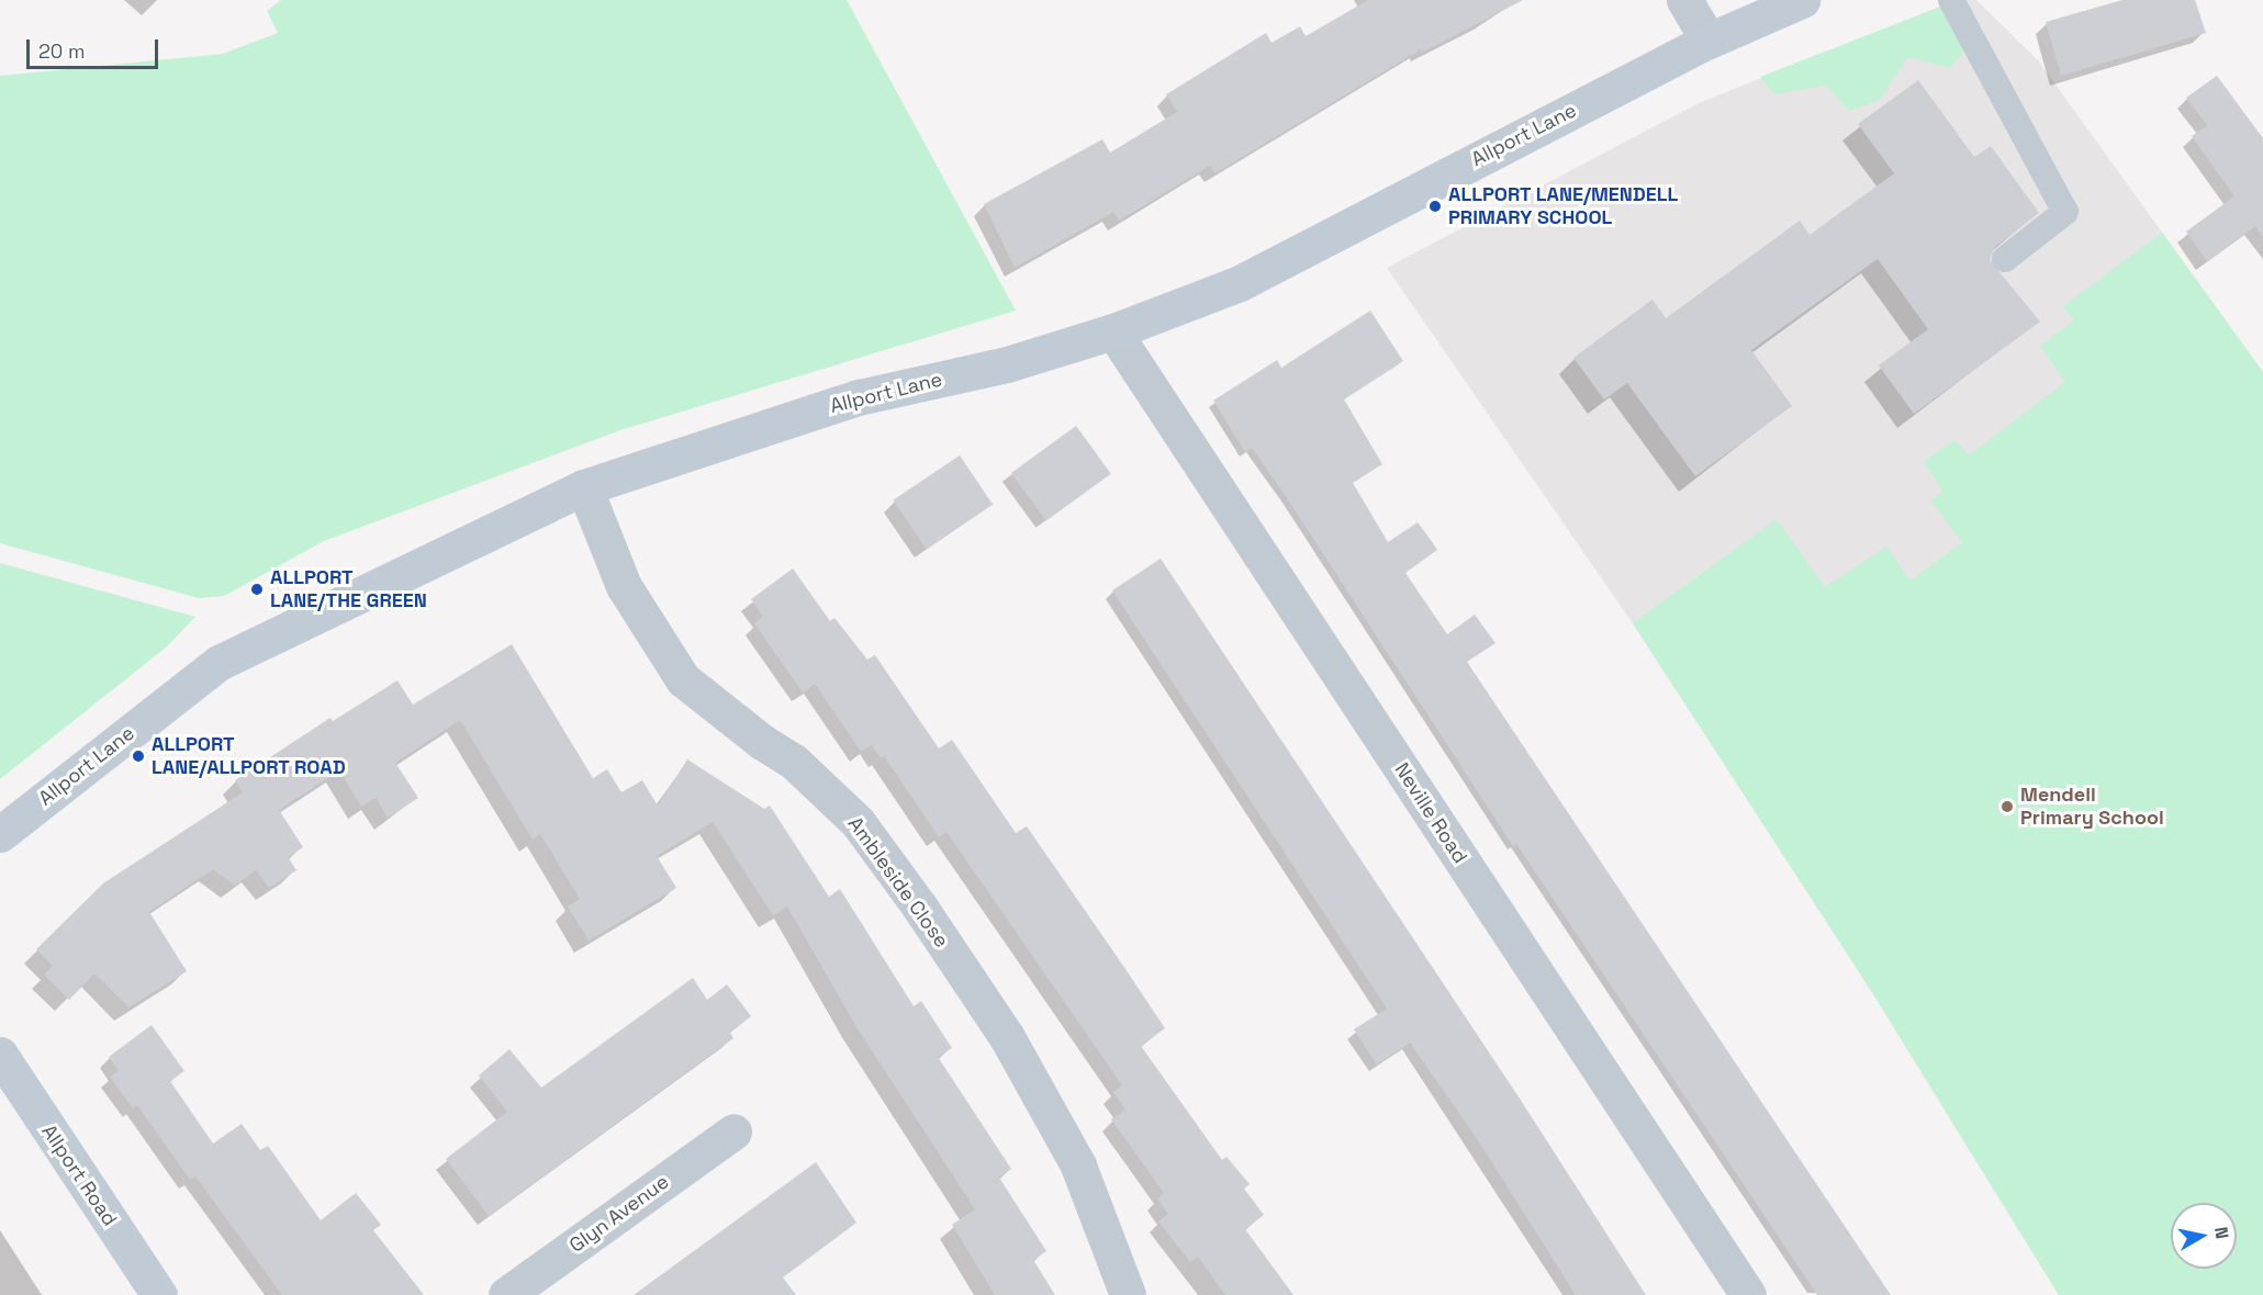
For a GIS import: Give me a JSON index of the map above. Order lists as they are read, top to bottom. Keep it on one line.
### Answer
{"streets":{"street":["Allport Lane","Neville Road","Ambleside Close","Allport Road","Glyn Avenue"]},"crossings":[["Allport Lane","Neville Road"],["Allport Lane","Ambleside Close"]],"places":["ALLPORT LANE/MENDELL PRIMARY SCHOOL","ALLPORT LANE/THE GREEN","ALLPORT LANE/ALLPORT ROAD","Mendell Primary School"],"scale_bar":"20 m","north":"right"}
